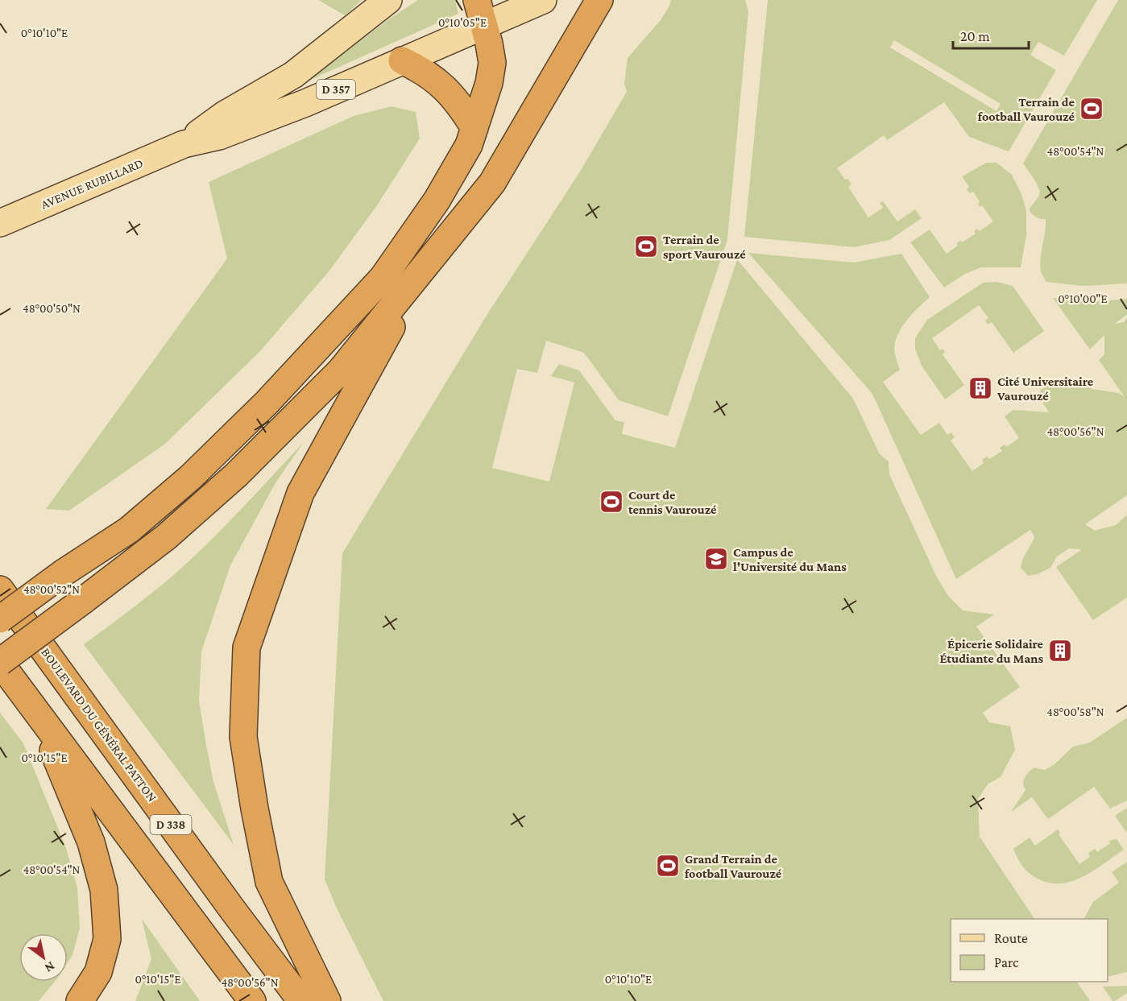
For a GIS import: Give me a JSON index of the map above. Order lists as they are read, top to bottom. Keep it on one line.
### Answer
{"streets":{"highway":["BOULEVARD DU GÉNÉRAL PATTON","D 338"],"main road":["D 357","AVENUE RUBILLARD"]},"crossings":[["D 357","AVENUE RUBILLARD"]],"places":{"sports":["Terrain de football Vaurouzé","Terrain de sport Vaurouzé","Court de tennis Vaurouzé","Grand Terrain de football Vaurouzé"],"building":["Cité Universitaire Vaurouzé","Épicerie Solidaire Étudiante du Mans"],"school or university":["Campus de l'Université du Mans"]},"legend":["Route","Parc"],"scale_bar":"20 m","north":"bottom right","coordinates":["0°10'05\"E","0°10'10\"E","48°00'54\"N","0°10'00\"E","48°00'50\"N","48°00'56\"N","48°00'52\"N","48°00'58\"N","0°10'15\"E"]}
